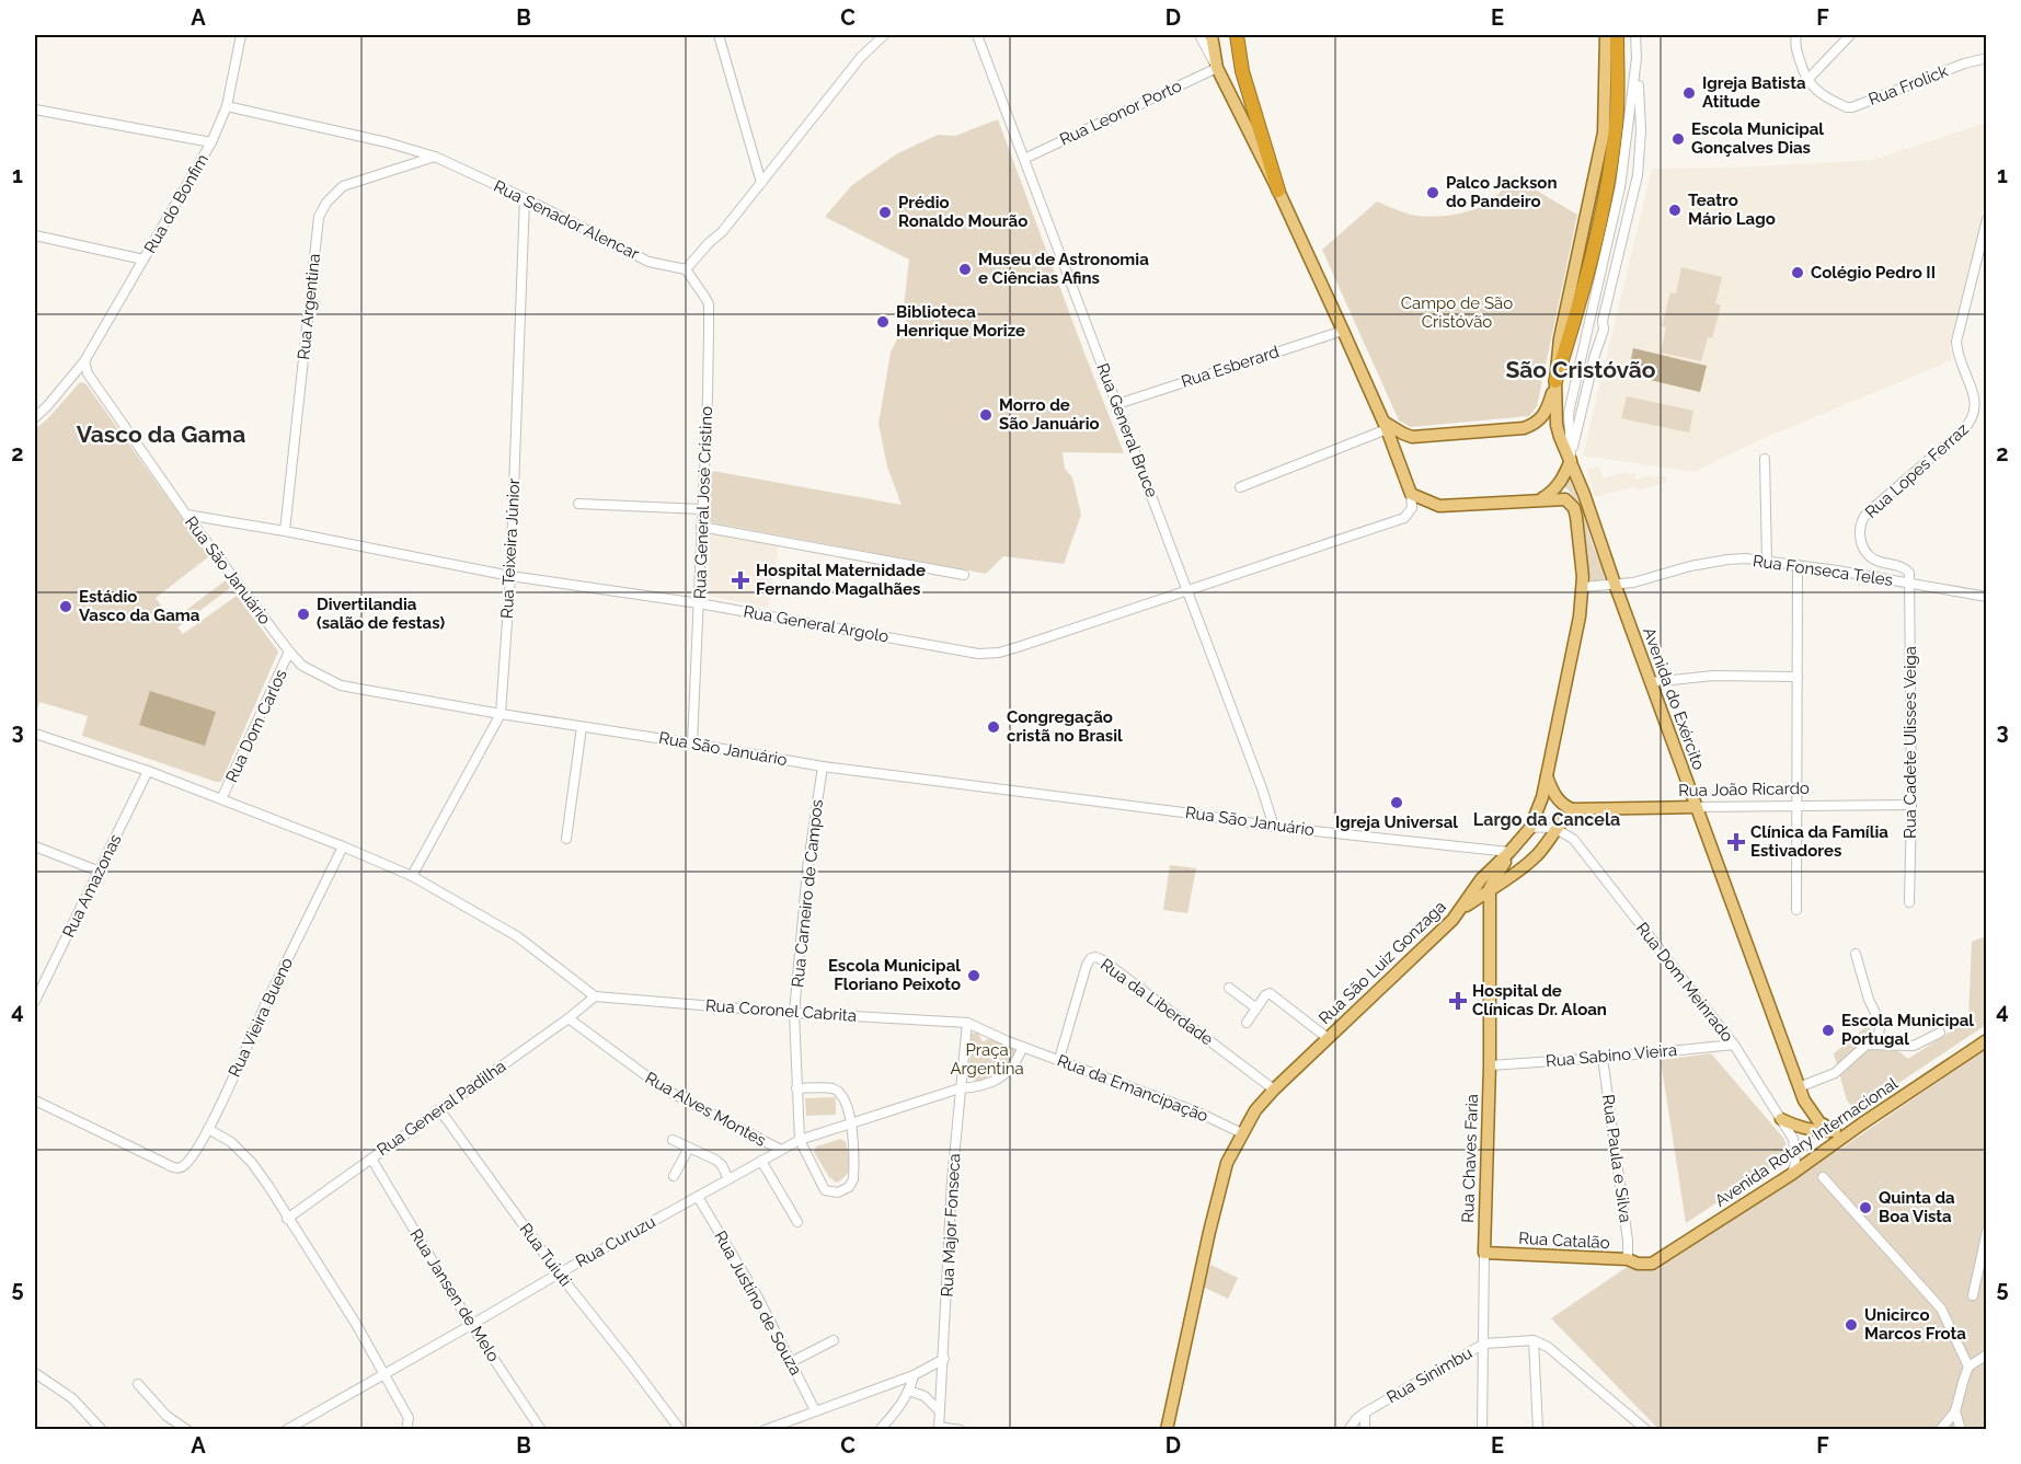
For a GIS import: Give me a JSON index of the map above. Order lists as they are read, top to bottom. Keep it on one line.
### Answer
{"streets":{"main road":["Avenida do Exército","Rua João Ricardo","Rua São Luiz Gonzaga","Avenida Rotary Internacional","Rua Chaves Faria","Rua Catalão"],"street":["Rua Frolick","Rua Leonor Porto","Rua do Bonfim","Rua Senador Alencar","Rua Argentina","Rua Esberard","Rua General Bruce","Rua Lopes Ferraz","Rua General José Cristino","Rua Teixeira Júnior","Rua São Januário","Rua Fonseca Teles","Rua General Argolo","Rua Dom Carlos","Rua Cadete Ulisses Veiga","Rua Amazonas","Rua Carneiro de Campos","Rua Dom Meinrado","Rua da Liberdade","Rua Coronel Cabrita","Rua Vieira Bueno","Rua Sabino Vieira","Rua da Emancipação","Rua General Padilha","Rua Alves Montes","Rua Paula e Silva","Rua Major Fonseca","Rua Curuzu","Rua Tuiuti","Rua Jansen de Melo","Rua Justino de Souza","Rua Sinimbu"]},"crossings":[["Rua Leonor Porto","Rua General Bruce"],["Rua do Bonfim","Rua Senador Alencar"],["Rua do Bonfim","Rua São Januário"],["Rua Senador Alencar","Rua Argentina"],["Rua Senador Alencar","Rua General José Cristino"],["Rua Senador Alencar","Rua Teixeira Júnior"],["Rua Argentina","Rua General Argolo"],["Rua Esberard","Rua General Bruce"],["Rua General Bruce","Rua São Januário"],["Rua General Bruce","Rua General Argolo"],["Rua Lopes Ferraz","Rua Fonseca Teles"],["Rua Lopes Ferraz","Rua Cadete Ulisses Veiga"],["Rua General José Cristino","Rua São Januário"],["Rua General José Cristino","Rua General Argolo"],["Rua Teixeira Júnior","Rua São Januário"],["Rua Teixeira Júnior","Rua General Argolo"],["Rua São Januário","Rua General Argolo"],["Rua São Januário","Rua Dom Carlos"],["Rua São Januário","Rua Carneiro de Campos"],["Rua São Januário","Rua São Luiz Gonzaga"],["Rua Fonseca Teles","Avenida do Exército"],["Rua Fonseca Teles","Rua Cadete Ulisses Veiga"],["Rua Fonseca Teles","Rua São Luiz Gonzaga"],["Avenida do Exército","Rua João Ricardo"],["Rua Cadete Ulisses Veiga","Rua João Ricardo"],["Rua Carneiro de Campos","Rua Coronel Cabrita"],["Rua Carneiro de Campos","Rua Curuzu"],["Rua São Luiz Gonzaga","Rua da Liberdade"],["Rua São Luiz Gonzaga","Rua da Emancipação"],["Rua Dom Meinrado","Rua Sabino Vieira"],["Rua Dom Meinrado","Avenida Rotary Internacional"],["Rua da Liberdade","Rua da Emancipação"],["Rua Coronel Cabrita","Rua General Padilha"],["Rua Coronel Cabrita","Rua Major Fonseca"],["Rua Sabino Vieira","Rua Chaves Faria"],["Rua Sabino Vieira","Rua Paula e Silva"],["Rua General Padilha","Rua Alves Montes"],["Rua General Padilha","Rua Tuiuti"],["Rua General Padilha","Rua Jansen de Melo"],["Rua Alves Montes","Rua Curuzu"],["Avenida Rotary Internacional","Rua Catalão"],["Rua Chaves Faria","Rua Catalão"],["Rua Chaves Faria","Rua Sinimbu"],["Rua Paula e Silva","Rua Catalão"],["Rua Major Fonseca","Rua Curuzu"],["Rua Curuzu","Rua Tuiuti"],["Rua Curuzu","Rua Jansen de Melo"],["Rua Curuzu","Rua Justino de Souza"]],"districts":["São Cristóvão","Vasco da Gama","Largo da Cancela"],"parks":["Campo de São Cristóvão","Praça Argentina"],"places":{"other":["Igreja Batista Atitude","Escola Municipal Gonçalves Dias","Palco Jackson do Pandeiro","Teatro Mário Lago","Prédio Ronaldo Mourão","Museu de Astronomia e Ciências Afins","Colégio Pedro II","Biblioteca Henrique Morize","Morro de São Januário","Estádio Vasco da Gama","Divertilandia (salão de festas)","Congregação cristã no Brasil","Igreja Universal","Escola Municipal Floriano Peixoto","Escola Municipal Portugal","Quinta da Boa Vista","Unicirco Marcos Frota"],"health":["Hospital Maternidade Fernando Magalhães","Clínica da Família Estivadores","Hospital de Clínicas Dr. Aloan"]},"grid":{"columns":["A","B","C","D","E","F"],"rows":["1","2","3","4","5"]}}
